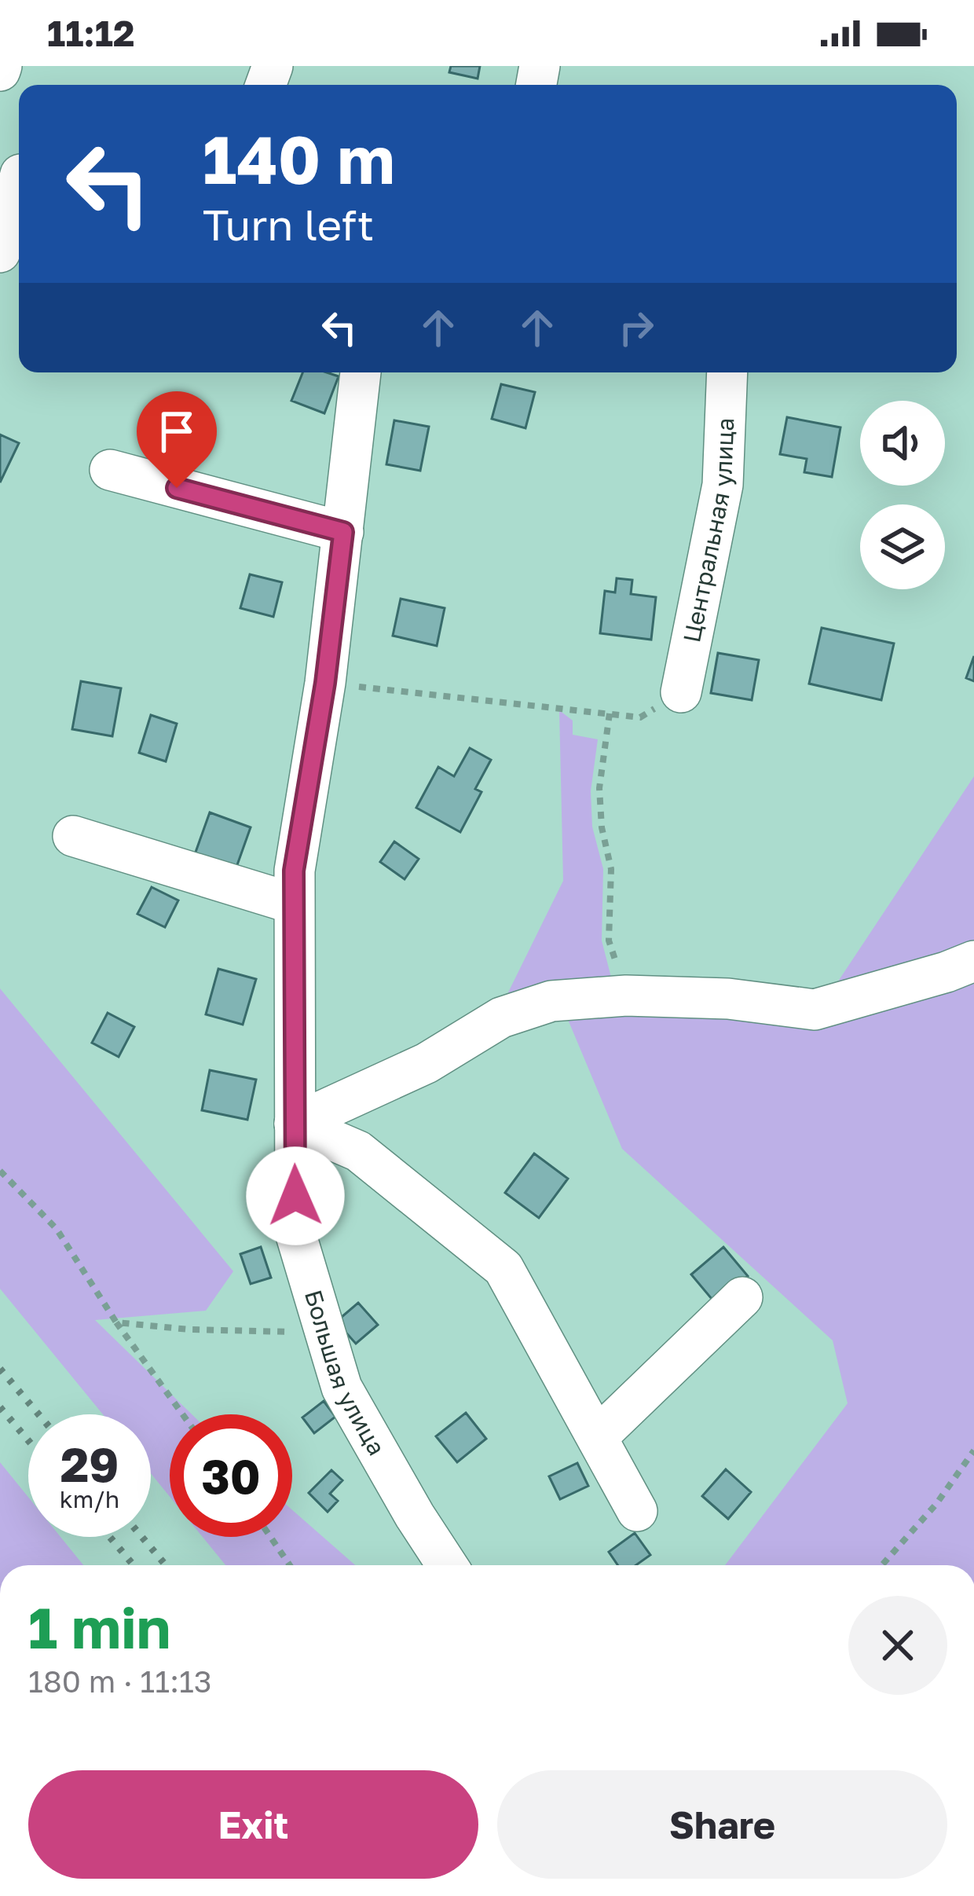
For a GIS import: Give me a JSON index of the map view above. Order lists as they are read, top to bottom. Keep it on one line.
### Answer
{"streets":{"street":["Центральная улица","Большая улица"]},"page":{"status":"11:12","turn":["140 m","Turn left"],"speed":"29 km/h","limit":"30","heading":["1 min","180 m · 11:13"],"buttons":["Exit","Share"]}}
